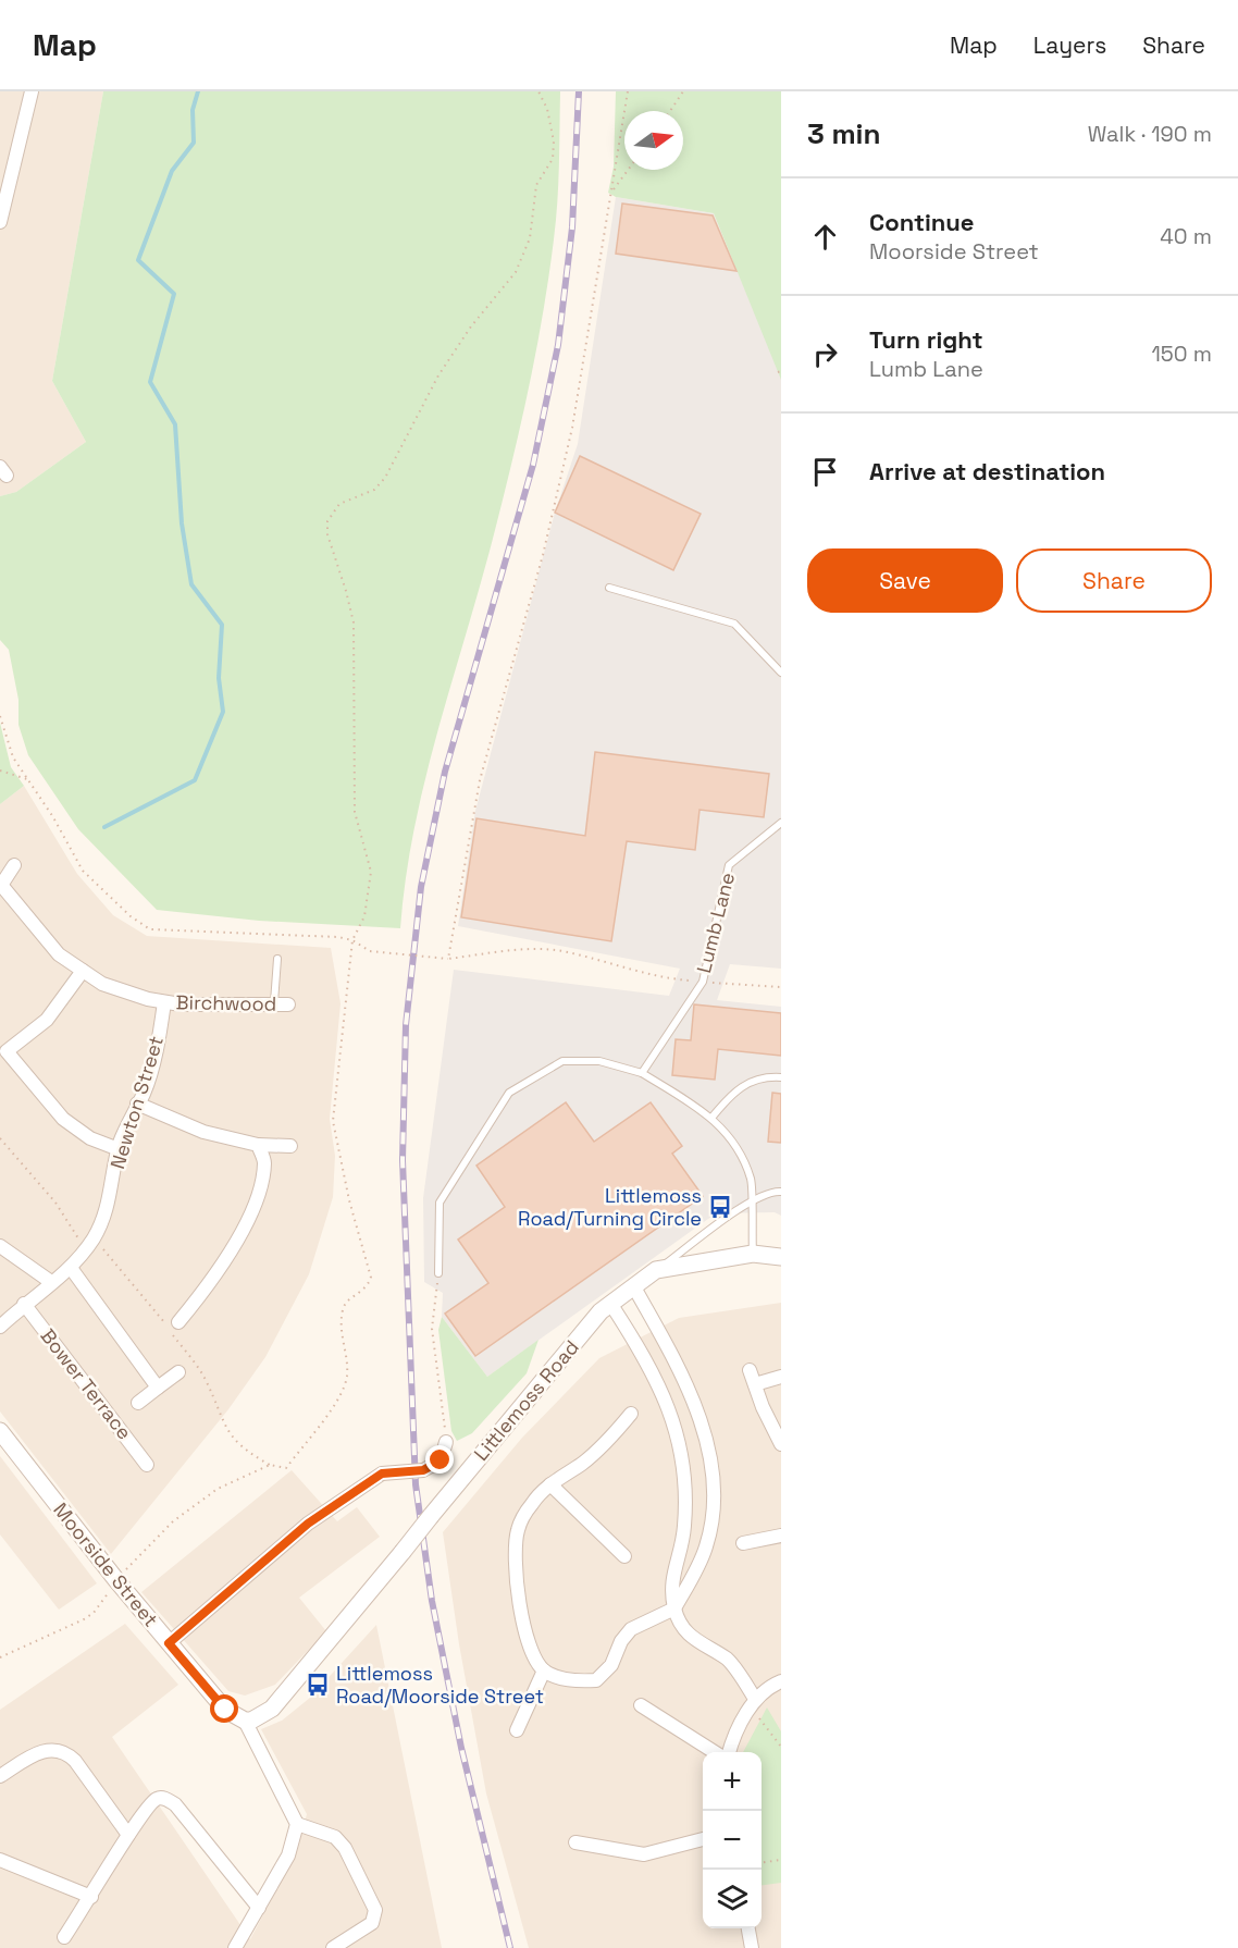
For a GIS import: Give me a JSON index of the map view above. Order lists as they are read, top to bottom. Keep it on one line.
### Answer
{"streets":{"street":["Birchwood","Newton Street","Bower Terrace","Littlemoss Road","Moorside Street"],"lane":["Lumb Lane"]},"crossings":[["Birchwood","Newton Street"],["Newton Street","Bower Terrace"],["Littlemoss Road","Moorside Street"]],"places":{"bus stop":["Littlemoss Road/Turning Circle","Littlemoss Road/Moorside Street"]},"north":"right","page":{"header":"Map","nav":["Map","Layers","Share"],"heading":["3 min","Walk · 190 m"],"list":[["Continue","Moorside Street","40 m"],["Turn right","Lumb Lane","150 m"],"Arrive at destination"],"buttons":["Save","Share"],"map_buttons":["+","−"]}}
